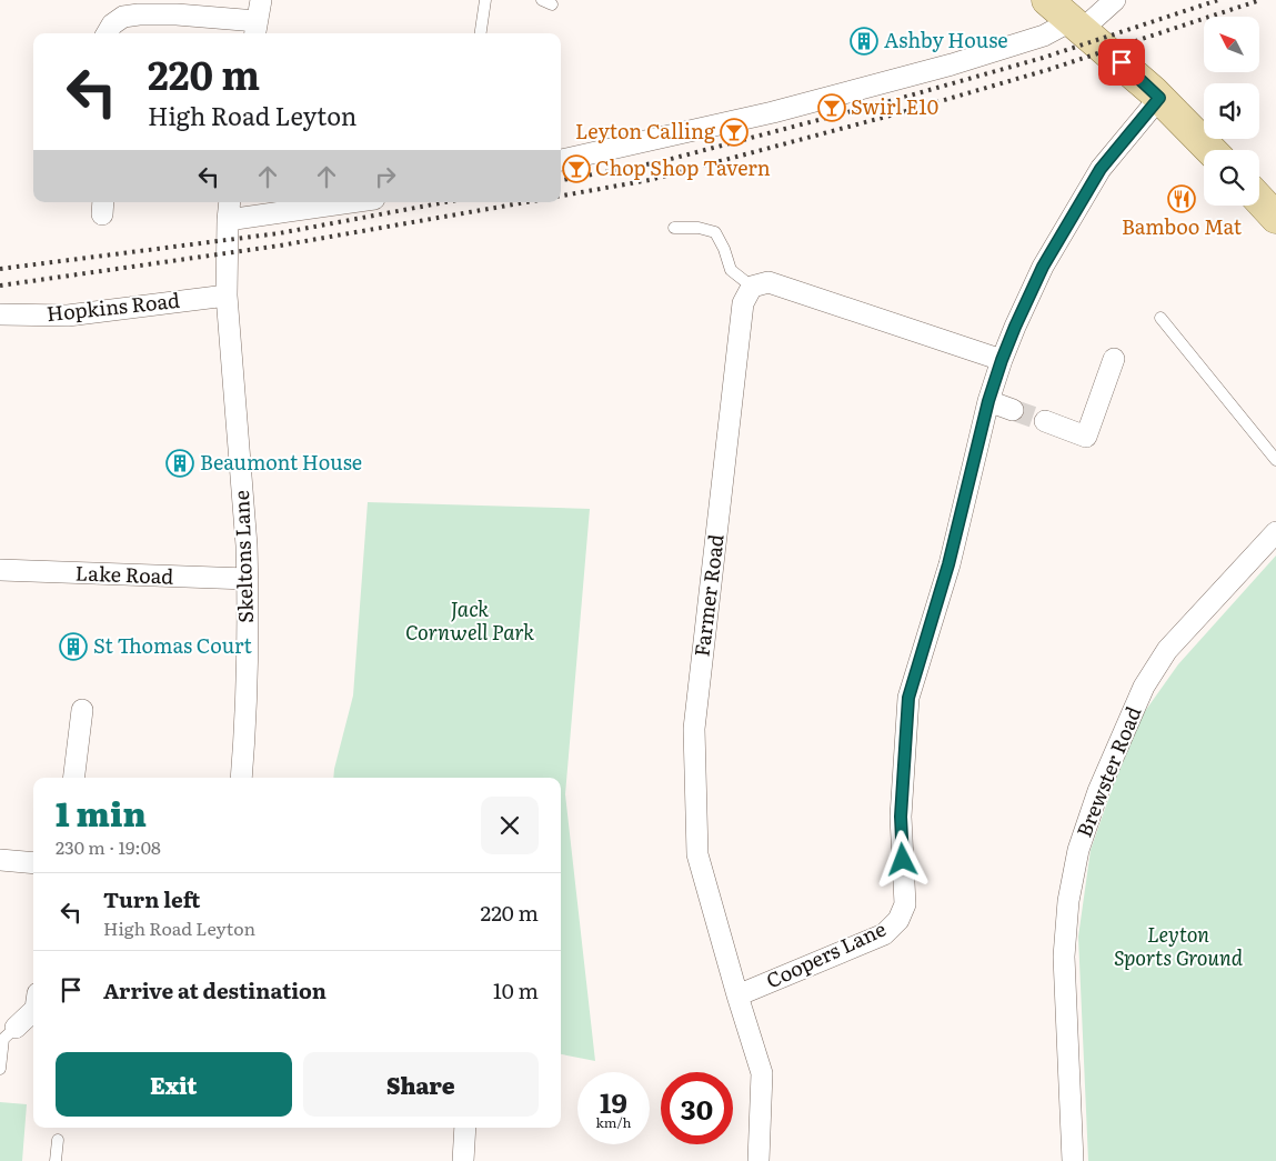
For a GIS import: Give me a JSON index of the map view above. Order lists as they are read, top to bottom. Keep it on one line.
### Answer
{"streets":{"street":["Hopkins Road","Skeltons Lane","Lake Road","Farmer Road","Brewster Road","Coopers Lane"]},"crossings":[["Hopkins Road","Skeltons Lane"],["Skeltons Lane","Lake Road"],["Farmer Road","Coopers Lane"]],"parks":["Jack Cornwell Park","Leyton Sports Ground"],"places":{"building":["Ashby House","Beaumont House","St Thomas Court"],"bar":["Swirl E10","Leyton Calling","Chop Shop Tavern"],"restaurant":["Bamboo Mat"]},"north":"top left","page":{"turn":["220 m","High Road Leyton"],"heading":["1 min","230 m · 19:08"],"list":[{"name":"Turn left","note":"High Road Leyton","value":"220 m"},{"name":"Arrive at destination","value":"10 m"}],"buttons":["Exit","Share"],"speed":"19 km/h","limit":"30"}}
